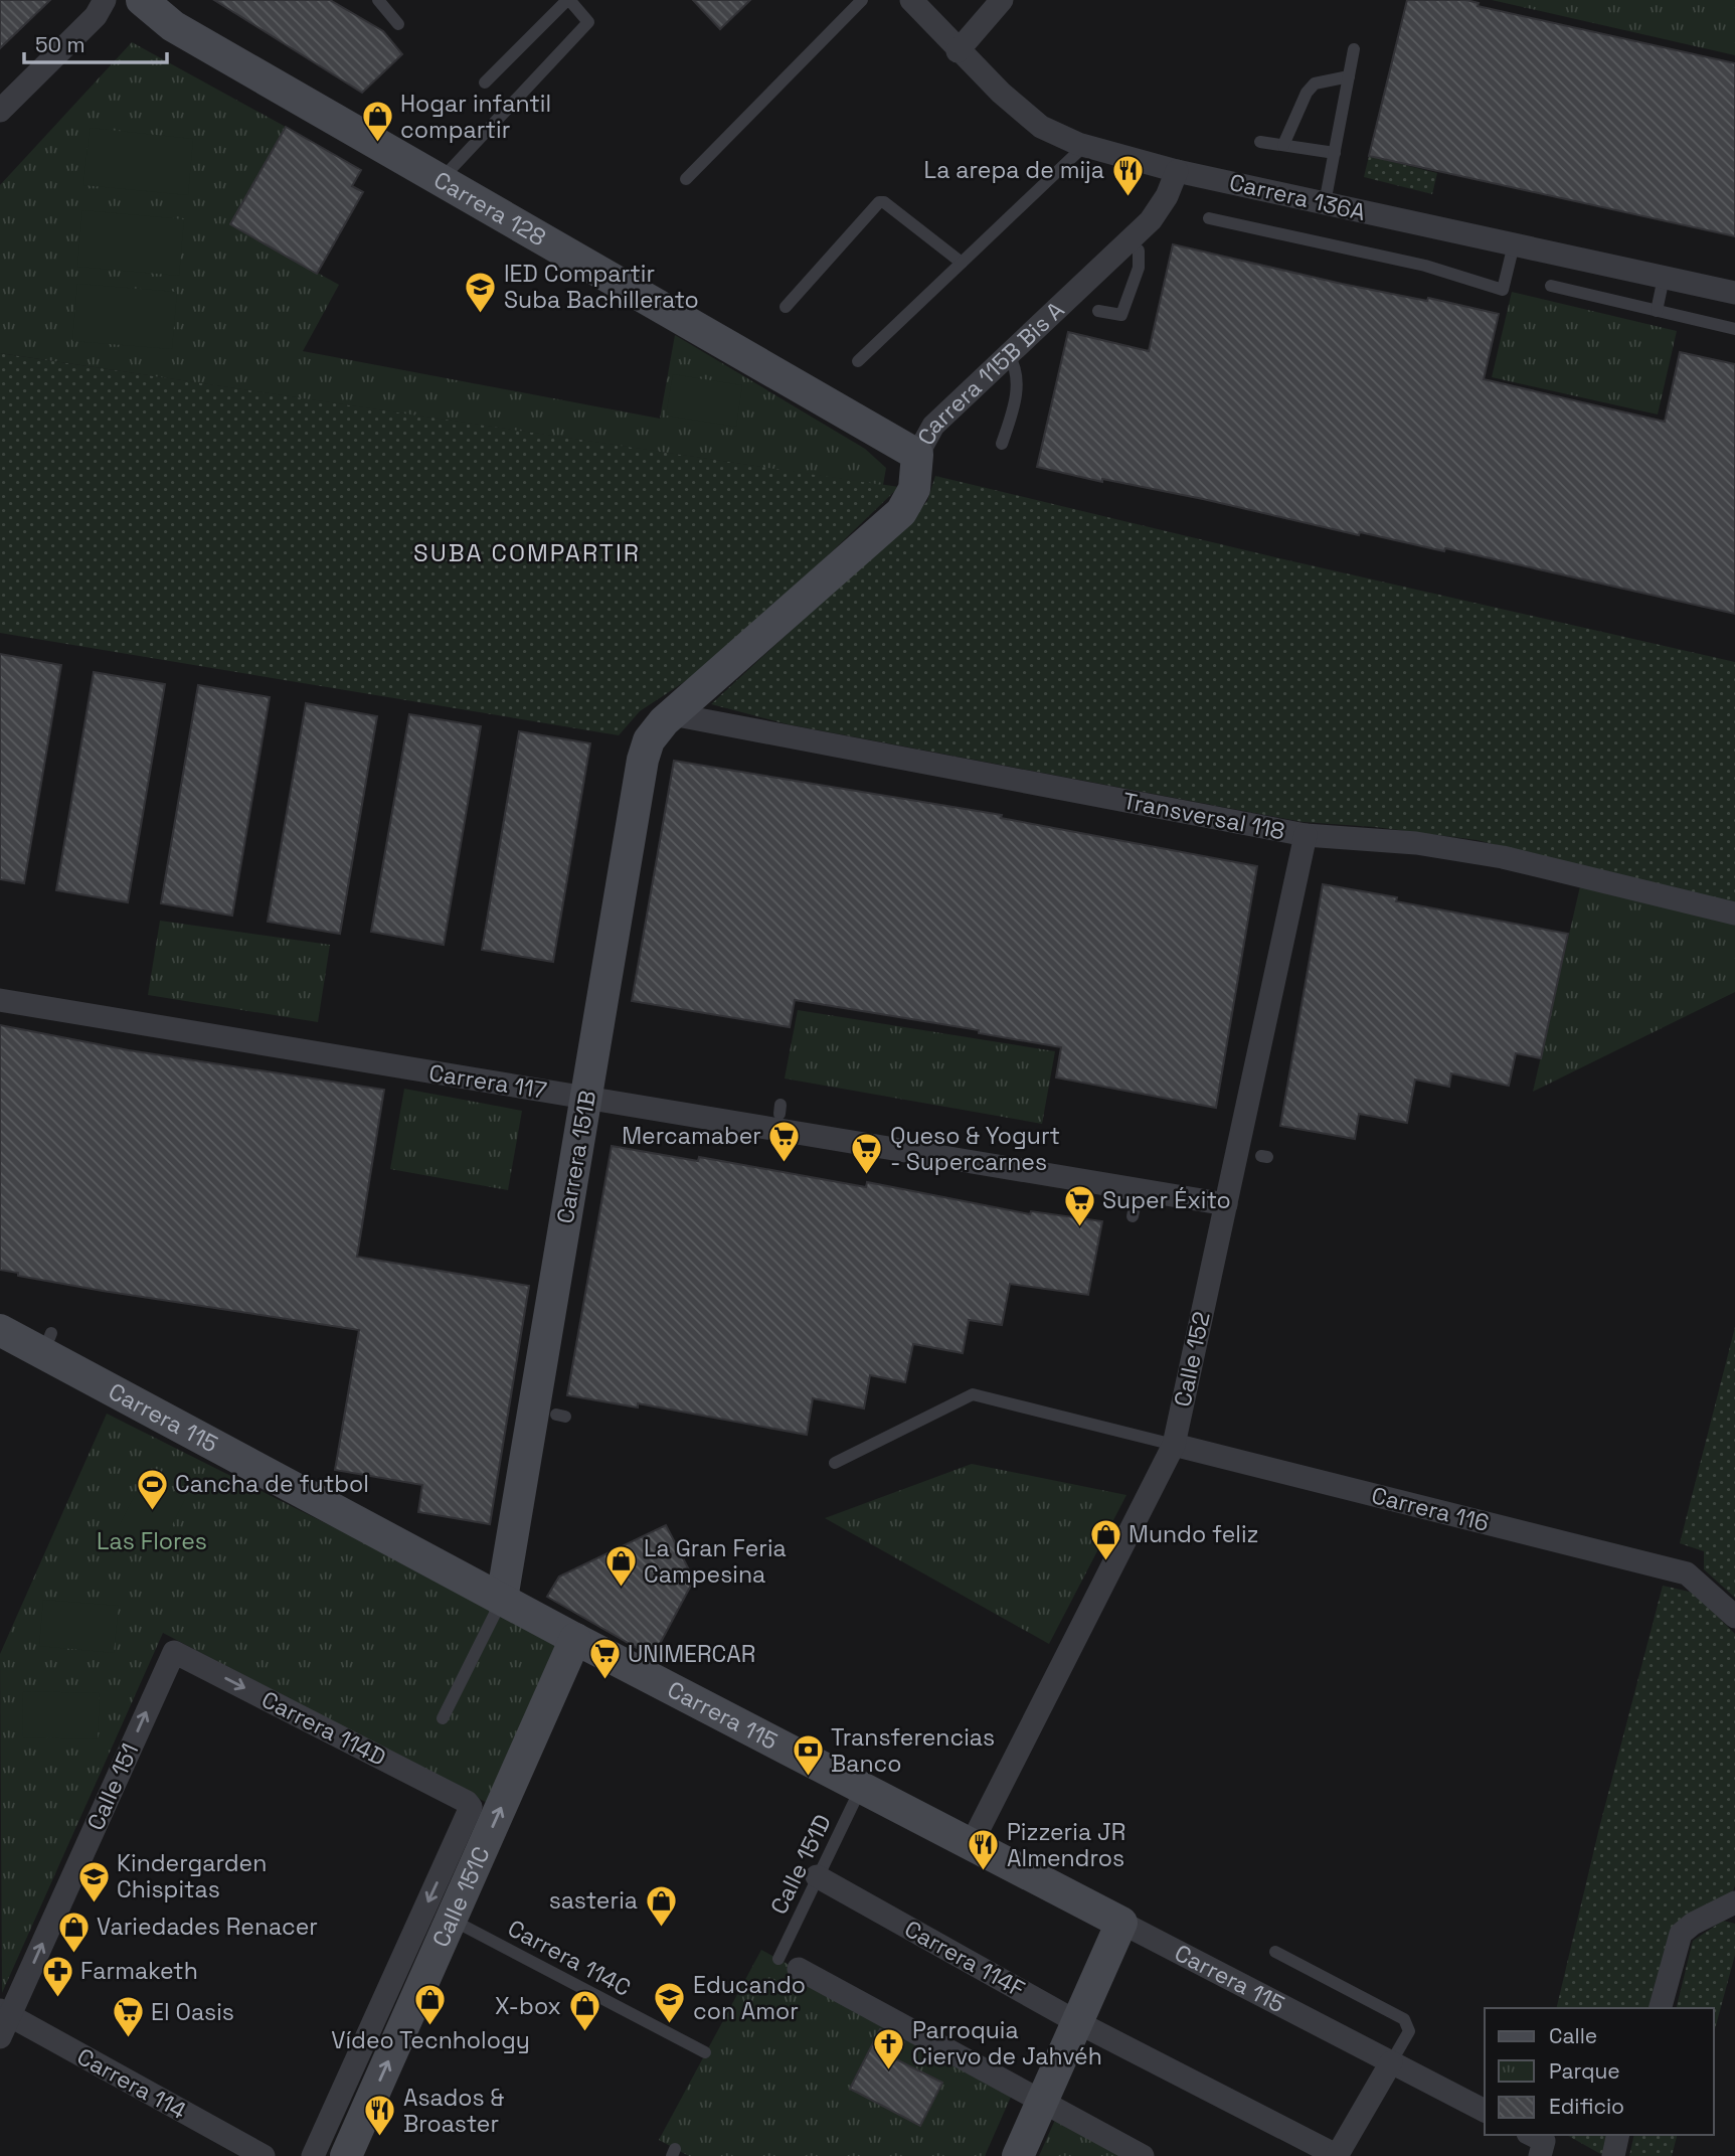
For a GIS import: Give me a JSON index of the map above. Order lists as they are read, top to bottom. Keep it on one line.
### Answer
{"streets":{"street":["Carrera 136A","Carrera 128","Carrera 115B Bis A","Transversal 118","Carrera 117","Carrera 151B","Calle 152","Carrera 115","Carrera 116","Carrera 114D","Calle 151","Calle 151C","Carrera 114F","Carrera 114"],"lane":["Calle 151D","Carrera 114C"]},"crossings":[["Carrera 136A","Carrera 115B Bis A"],["Carrera 128","Carrera 115B Bis A"],["Carrera 115B Bis A","Transversal 118"],["Carrera 115B Bis A","Carrera 151B"],["Transversal 118","Carrera 151B"],["Transversal 118","Calle 152"],["Carrera 117","Carrera 151B"],["Carrera 117","Calle 152"],["Carrera 151B","Carrera 115"],["Calle 152","Carrera 115"],["Calle 152","Carrera 116"],["Carrera 115","Calle 151D"],["Carrera 115","Calle 151C"],["Carrera 114D","Calle 151"],["Carrera 114D","Calle 151C"],["Calle 151","Carrera 114"],["Calle 151D","Carrera 114F"],["Calle 151C","Carrera 114C"]],"one_way":["Carrera 114D","Calle 151"],"districts":["SUBA COMPARTIR"],"parks":["Las Flores"],"places":{"shop":["Hogar infantil compartir","Mundo feliz","La Gran Feria Campesina","sasteria","Variedades Renacer","Vídeo Tecnhology","X-box"],"restaurant":["La arepa de mija","Pizzeria JR Almendros","Asados & Broaster"],"school or university":["IED Compartir Suba Bachillerato","Kindergarden Chispitas","Educando con Amor"],"supermarket":["Mercamaber","Queso & Yogurt - Supercarnes","Super Éxito","UNIMERCAR","El Oasis"],"sports":["Cancha de futbol"],"bank":["Transferencias Banco"],"pharmacy":["Farmaketh"],"church":["Parroquia Ciervo de Jahvéh"]},"legend":["Calle","Parque","Edificio"],"scale_bar":"50 m"}
